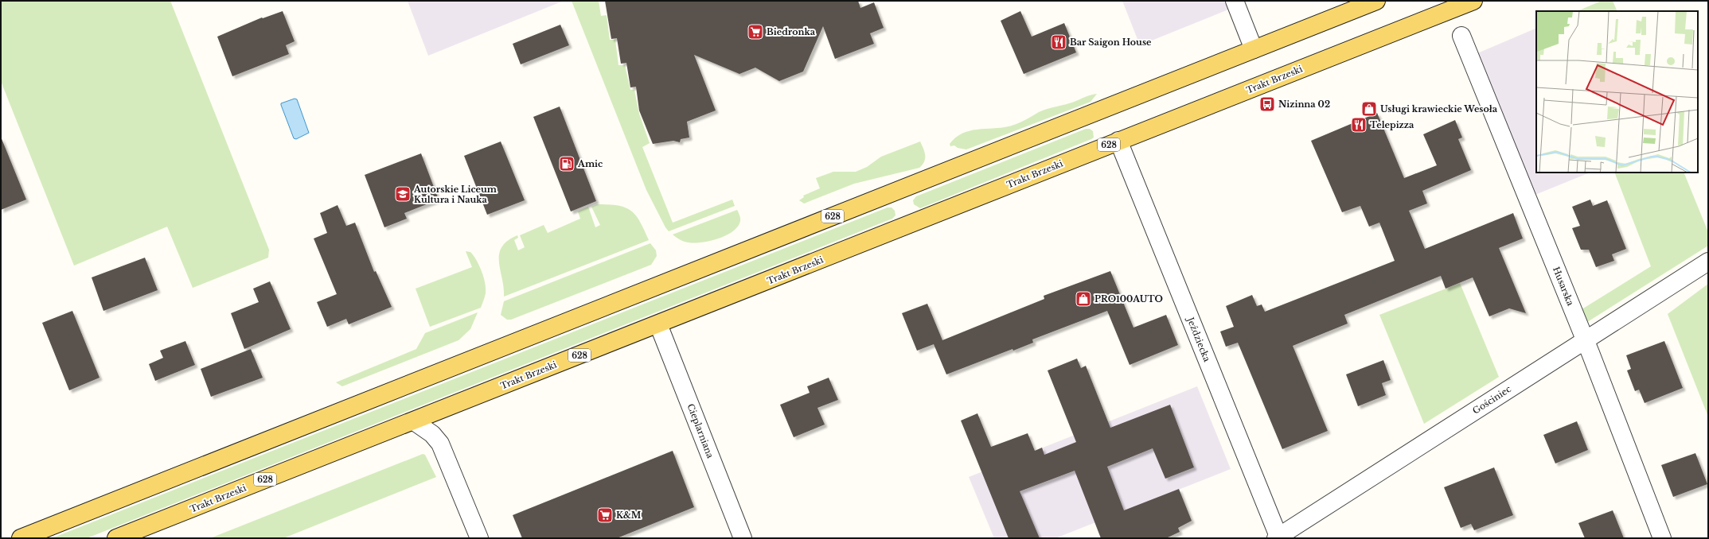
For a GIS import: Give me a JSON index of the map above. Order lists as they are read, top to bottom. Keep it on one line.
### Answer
{"streets":{"main road":["Trakt Brzeski","628"],"street":["Husarska","Jeździecka","Gościniec","Cieplarniana"]},"crossings":[["Trakt Brzeski","Jeździecka"],["Trakt Brzeski","Cieplarniana"],["Husarska","Gościniec"],["Jeździecka","Gościniec"]],"places":{"supermarket":["Biedronka","K&M"],"restaurant":["Bar Saigon House","Telepizza"],"bus stop":["Nizinna 02"],"shop":["Usługi krawieckie Wesoła","PRO100AUTO"],"fuel station":["Amic"],"school or university":["Autorskie Liceum Kultura i Nauka"]}}
